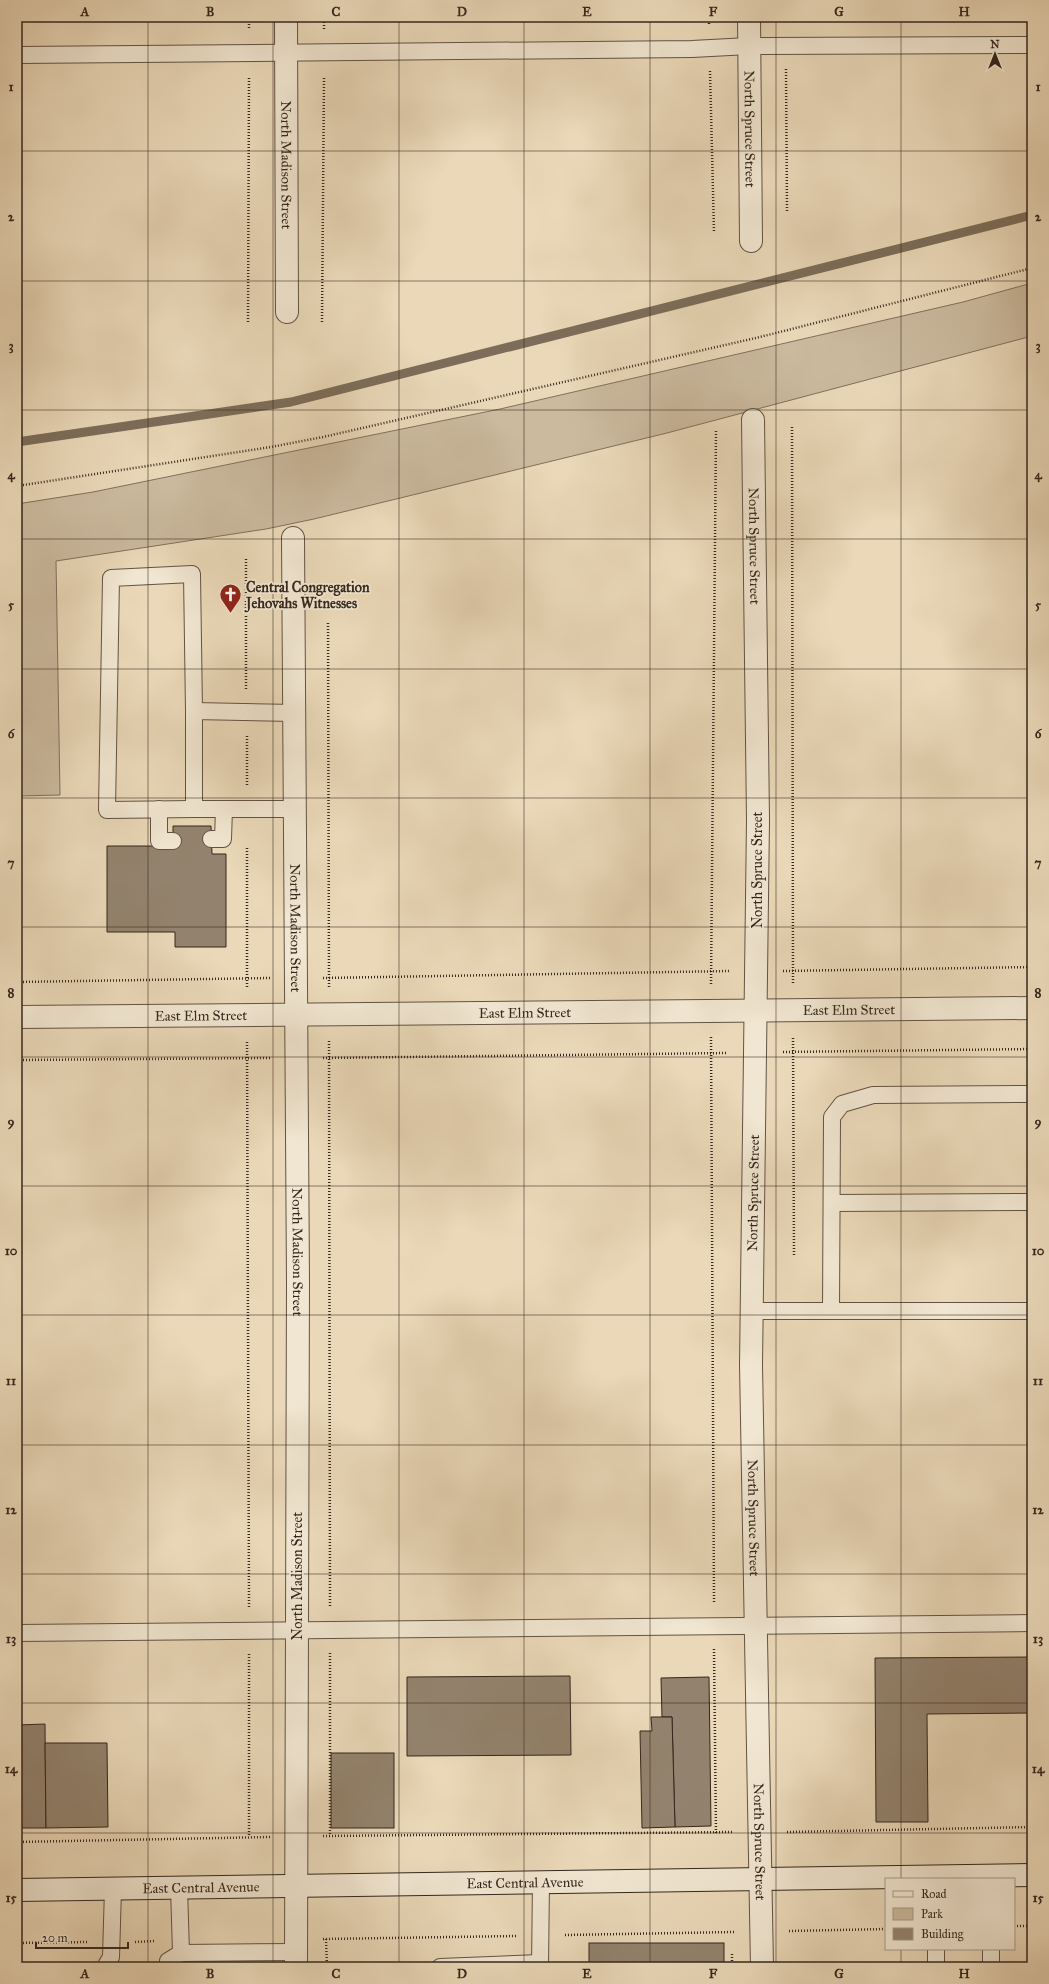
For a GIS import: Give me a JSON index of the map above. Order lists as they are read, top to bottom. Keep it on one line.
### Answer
{"streets":{"street":["North Spruce Street","North Madison Street","East Elm Street","East Central Avenue"]},"crossings":[["North Spruce Street","East Elm Street"],["North Spruce Street","East Central Avenue"],["North Madison Street","East Elm Street"],["North Madison Street","East Central Avenue"]],"places":{"church":["Central Congregation Jehovahs Witnesses"]},"legend":["Road","Park","Building"],"scale_bar":"20 m","north":"top","grid":{"columns":["A","B","C","D","E","F","G","H"],"rows":["1","2","3","4","5","6","7","8","9","10","11","12","13","14","15"]}}
